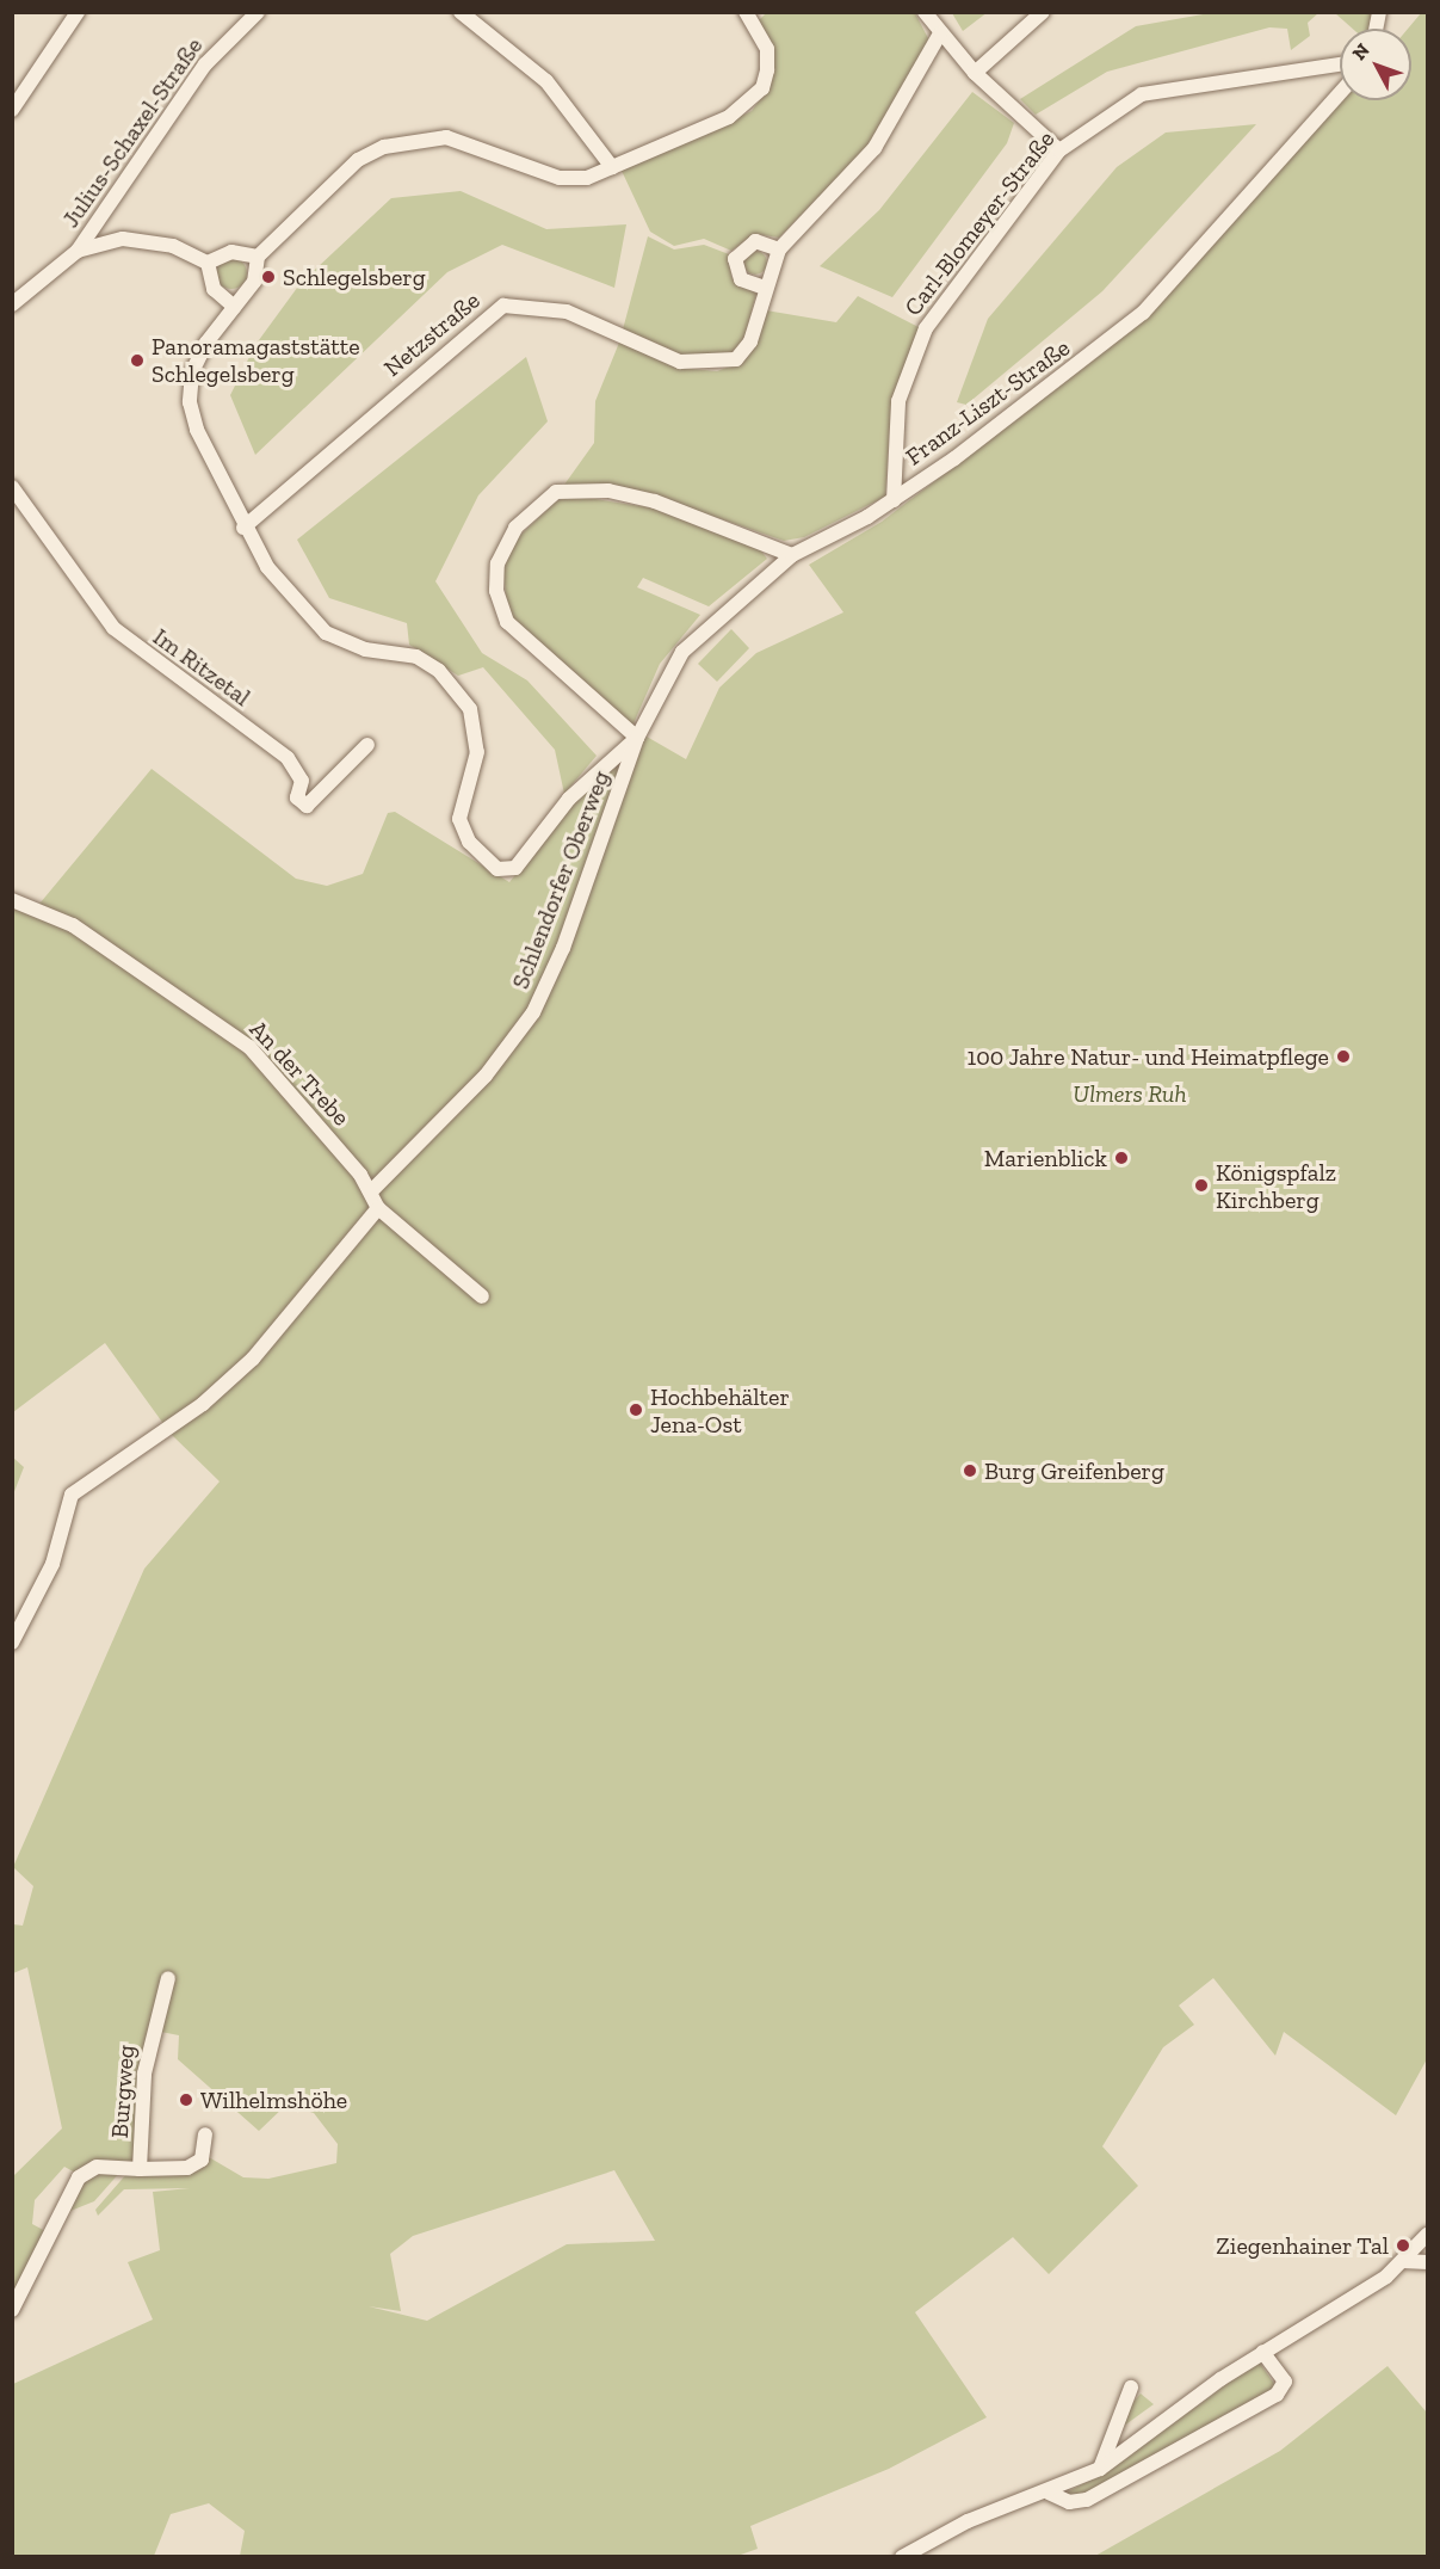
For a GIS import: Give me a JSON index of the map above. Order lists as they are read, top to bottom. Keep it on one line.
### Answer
{"streets":{"street":["Julius-Schaxel-Straße","Carl-Blomeyer-Straße","Netzstraße","Franz-Liszt-Straße","Im Ritzetal","Schlendorfer Oberweg","An der Trebe","Burgweg"]},"crossings":[["Carl-Blomeyer-Straße","Franz-Liszt-Straße"],["Franz-Liszt-Straße","Schlendorfer Oberweg"],["Schlendorfer Oberweg","An der Trebe"]],"parks":["Ulmers Ruh"],"places":["Schlegelsberg","Panoramagaststätte Schlegelsberg","100 Jahre Natur- und Heimatpflege","Marienblick","Königspfalz Kirchberg","Hochbehälter Jena-Ost","Burg Greifenberg","Wilhelmshöhe","Ziegenhainer Tal"],"north":"top left"}
